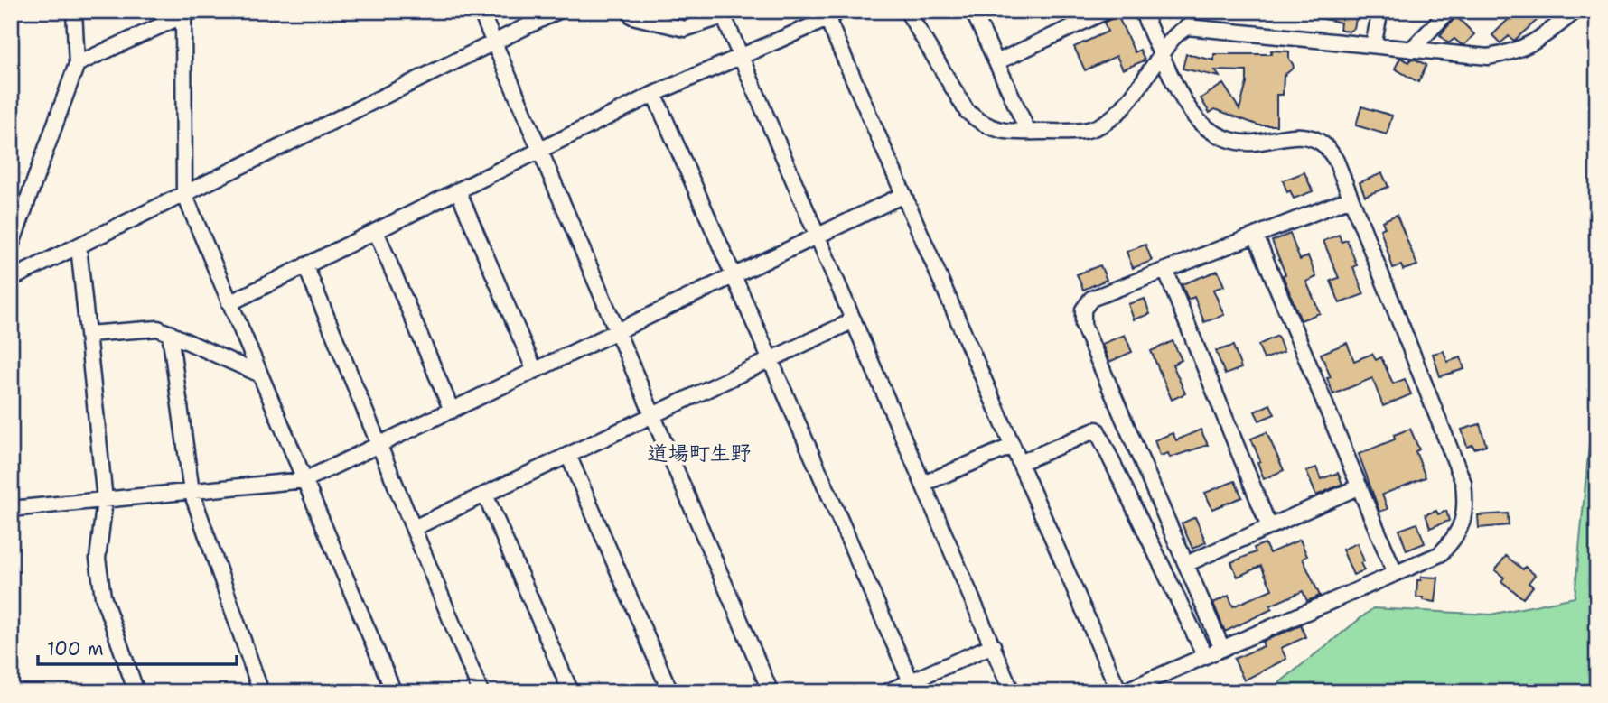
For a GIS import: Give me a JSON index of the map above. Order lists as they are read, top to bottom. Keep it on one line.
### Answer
{"districts":["道場町生野"],"scale_bar":"100 m"}
